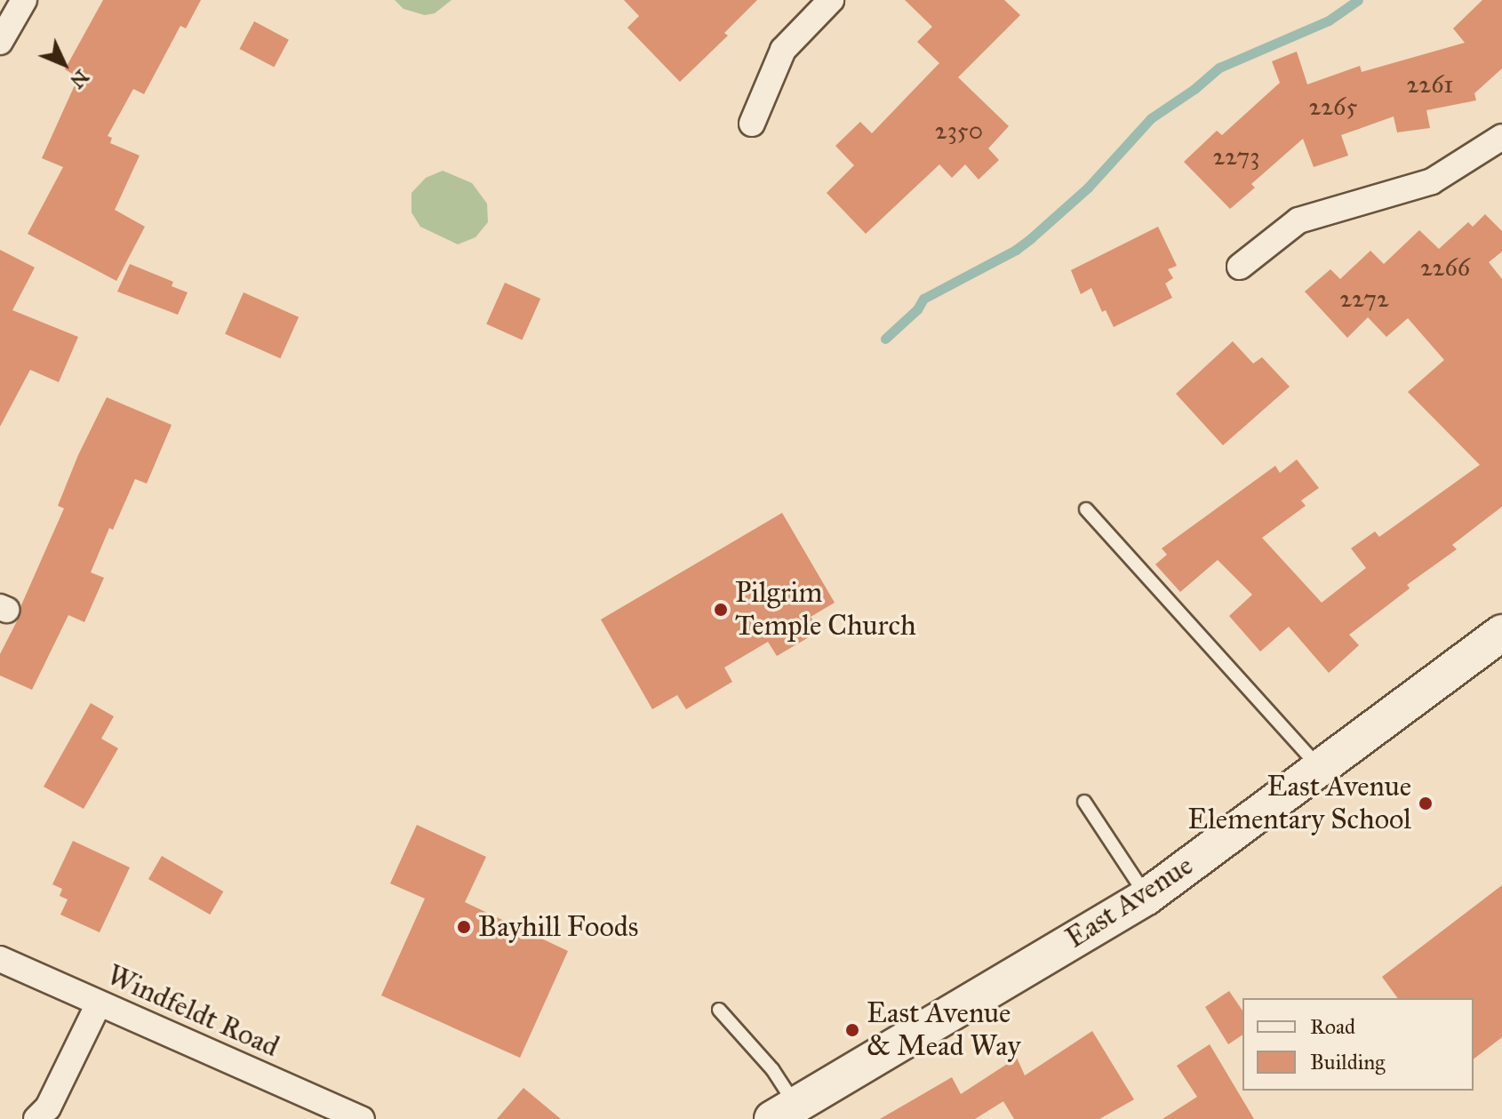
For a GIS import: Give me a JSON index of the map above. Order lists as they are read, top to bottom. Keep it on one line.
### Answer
{"streets":{"street":["East Avenue","Windfeldt Road"]},"places":["Pilgrim Temple Church","East Avenue Elementary School","Bayhill Foods","East Avenue & Mead Way"],"house_numbers":["2261","2265","2350","2273","2266","2272"],"legend":["Road","Building"],"north":"bottom right"}
